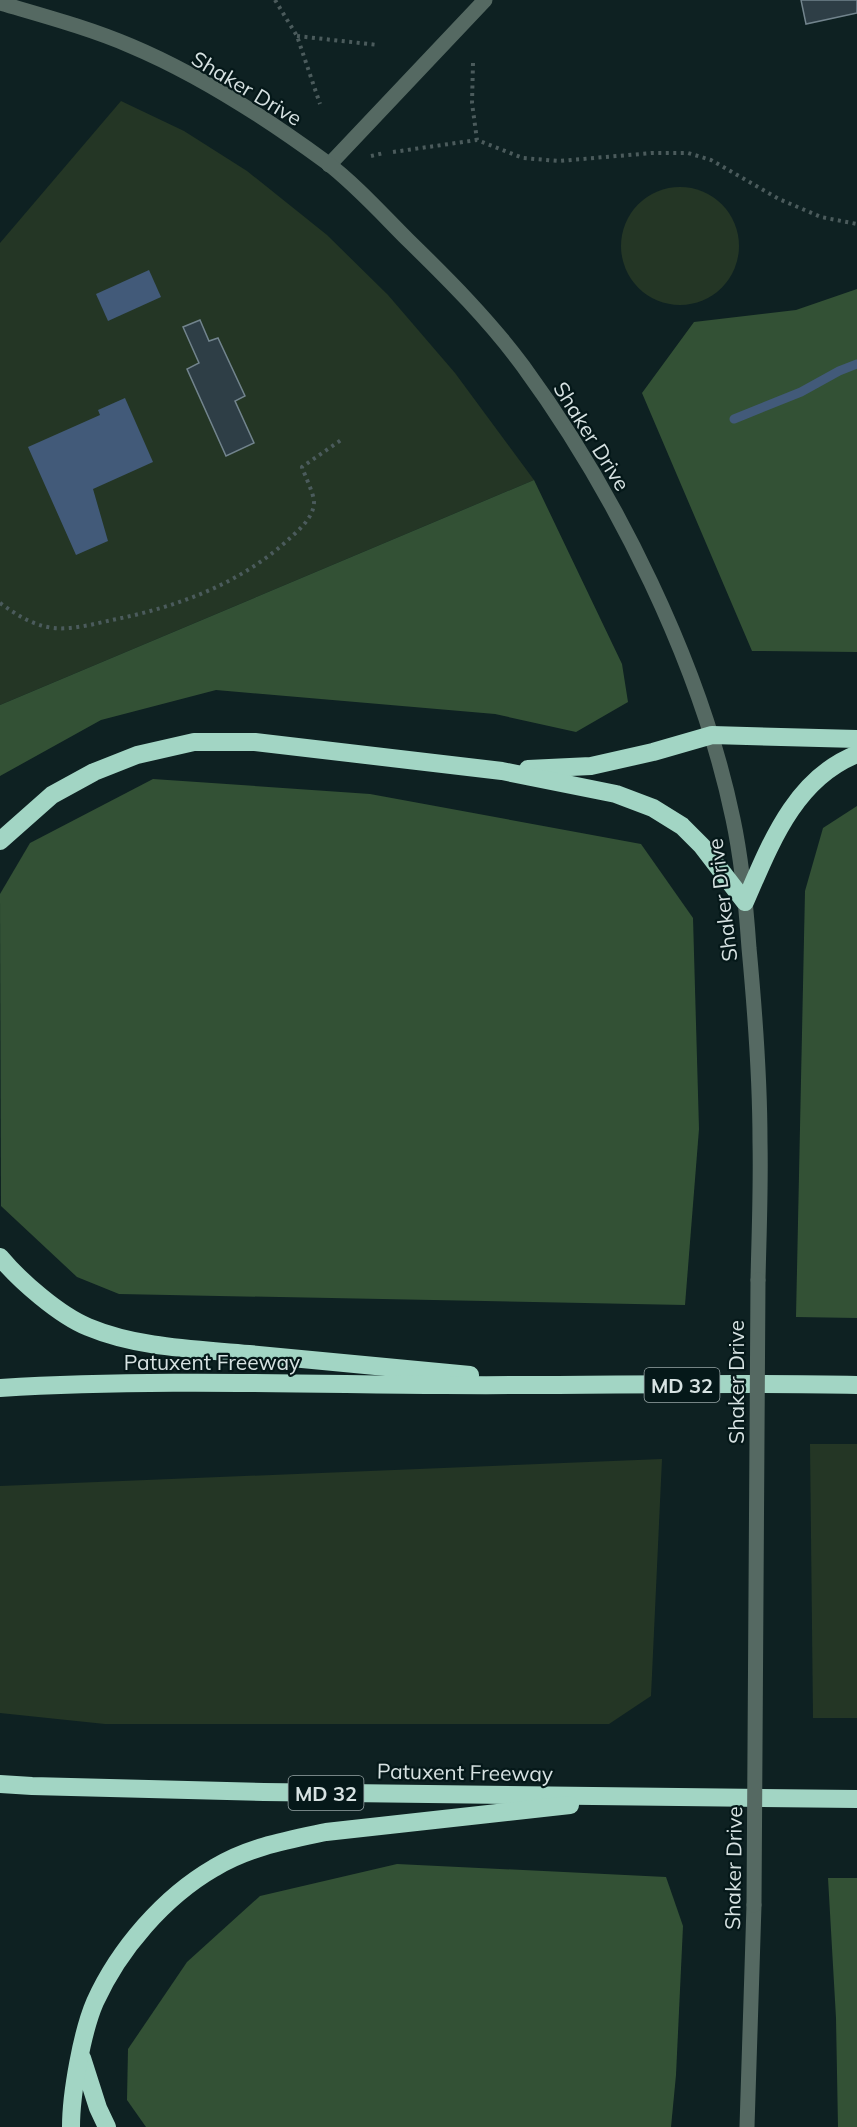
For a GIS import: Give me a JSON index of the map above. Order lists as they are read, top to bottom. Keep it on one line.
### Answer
{"streets":{"highway":["Patuxent Freeway","MD 32"],"street":["Shaker Drive"]}}
